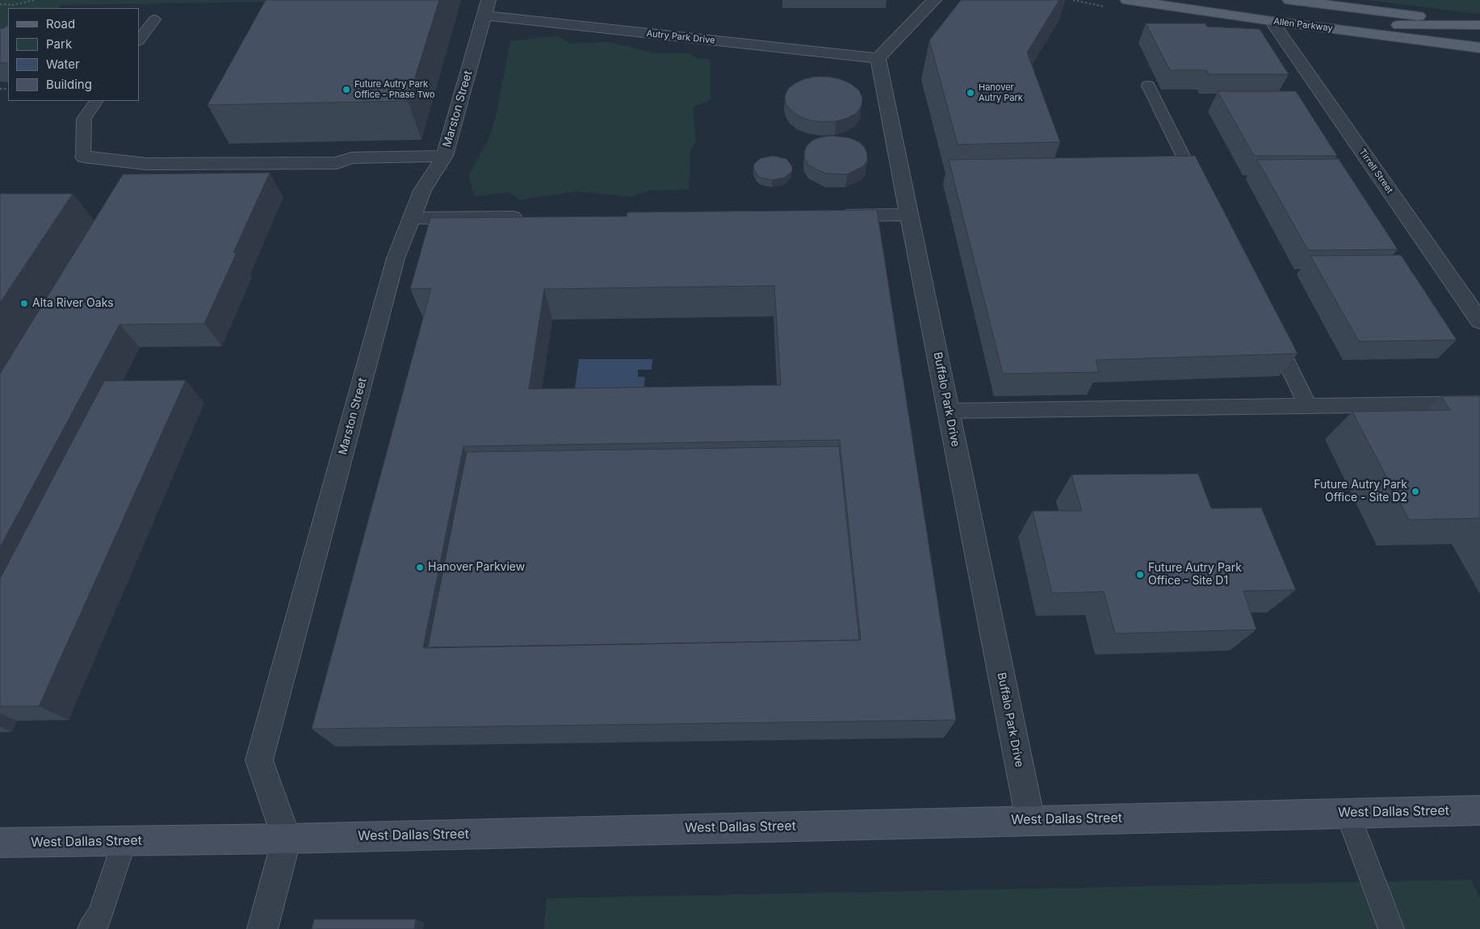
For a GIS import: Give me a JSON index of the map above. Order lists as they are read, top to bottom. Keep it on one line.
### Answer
{"streets":{"main road":["Allen Parkway","West Dallas Street"],"street":["Autry Park Drive","Marston Street","Tirrell Street","Buffalo Park Drive"]},"crossings":[["Allen Parkway","Tirrell Street"],["Autry Park Drive","Marston Street"],["Autry Park Drive","Buffalo Park Drive"],["Marston Street","West Dallas Street"],["Buffalo Park Drive","West Dallas Street"]],"places":["Future Autry Park Office - Phase Two","Hanover Autry Park","Alta River Oaks","Future Autry Park Office - Site D2","Hanover Parkview","Future Autry Park Office - Site D1"],"legend":["Road","Park","Water","Building"]}
